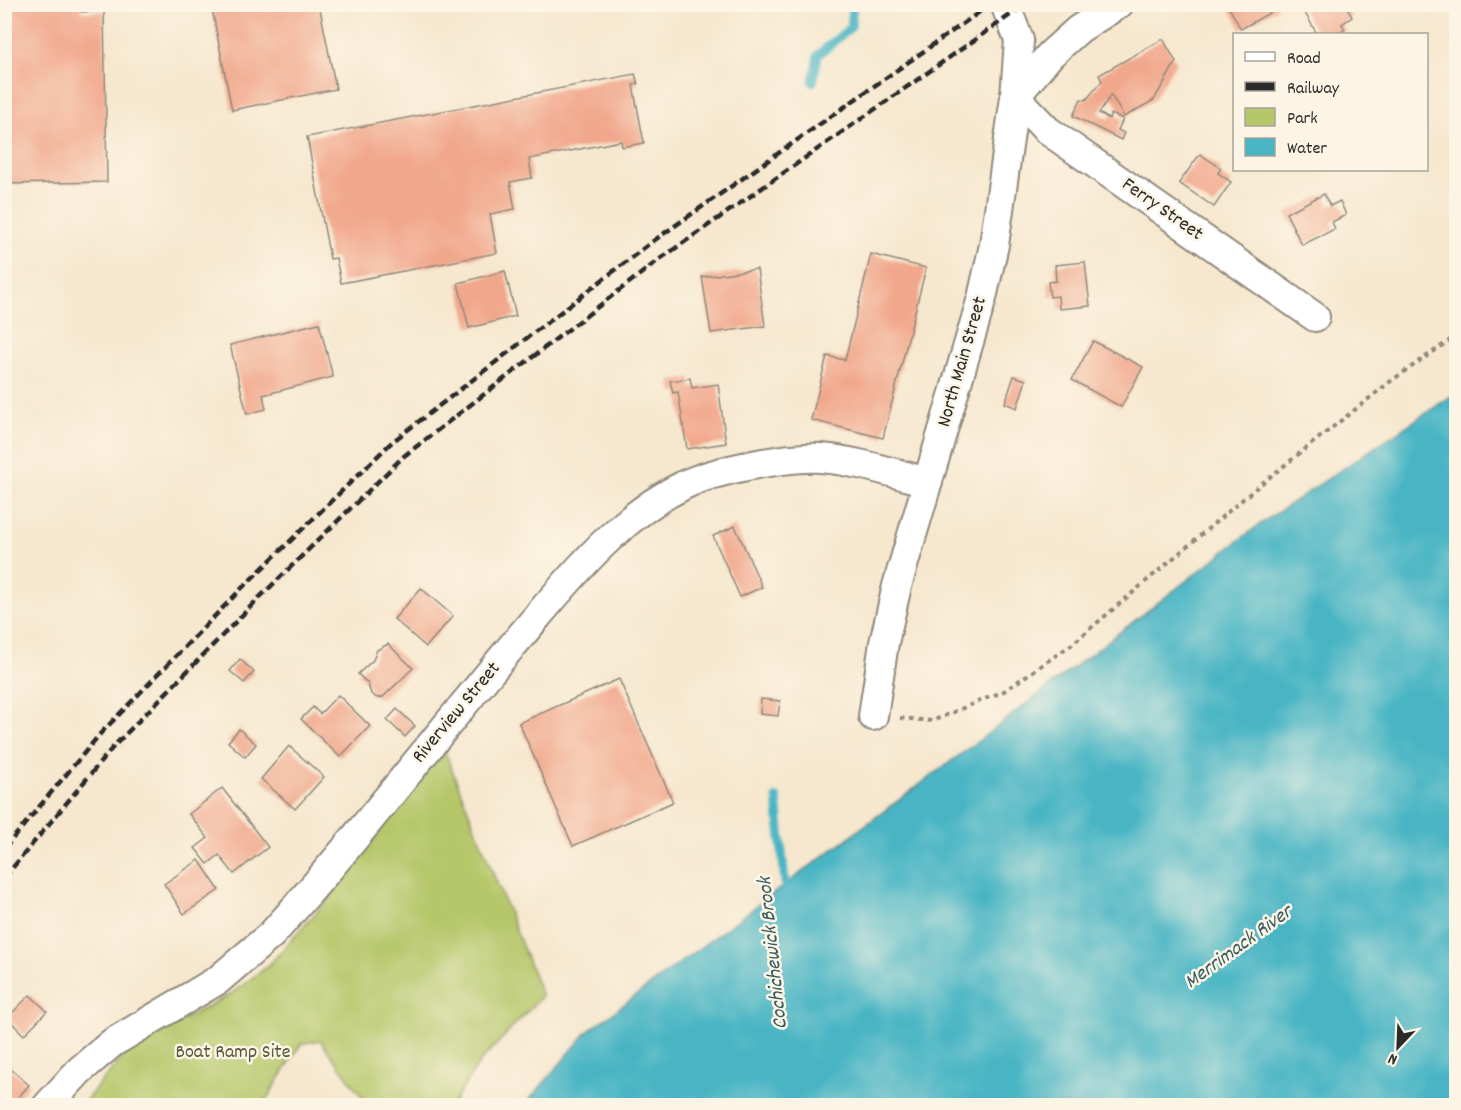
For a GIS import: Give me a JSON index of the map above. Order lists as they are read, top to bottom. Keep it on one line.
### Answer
{"streets":{"street":["Ferry Street","North Main Street","Riverview Street"]},"crossings":[["Ferry Street","North Main Street"],["North Main Street","Riverview Street"]],"water":["Merrimack River","Cochichewick Brook"],"parks":["Boat Ramp Site"],"legend":["Road","Railway","Park","Water"],"north":"bottom left"}
